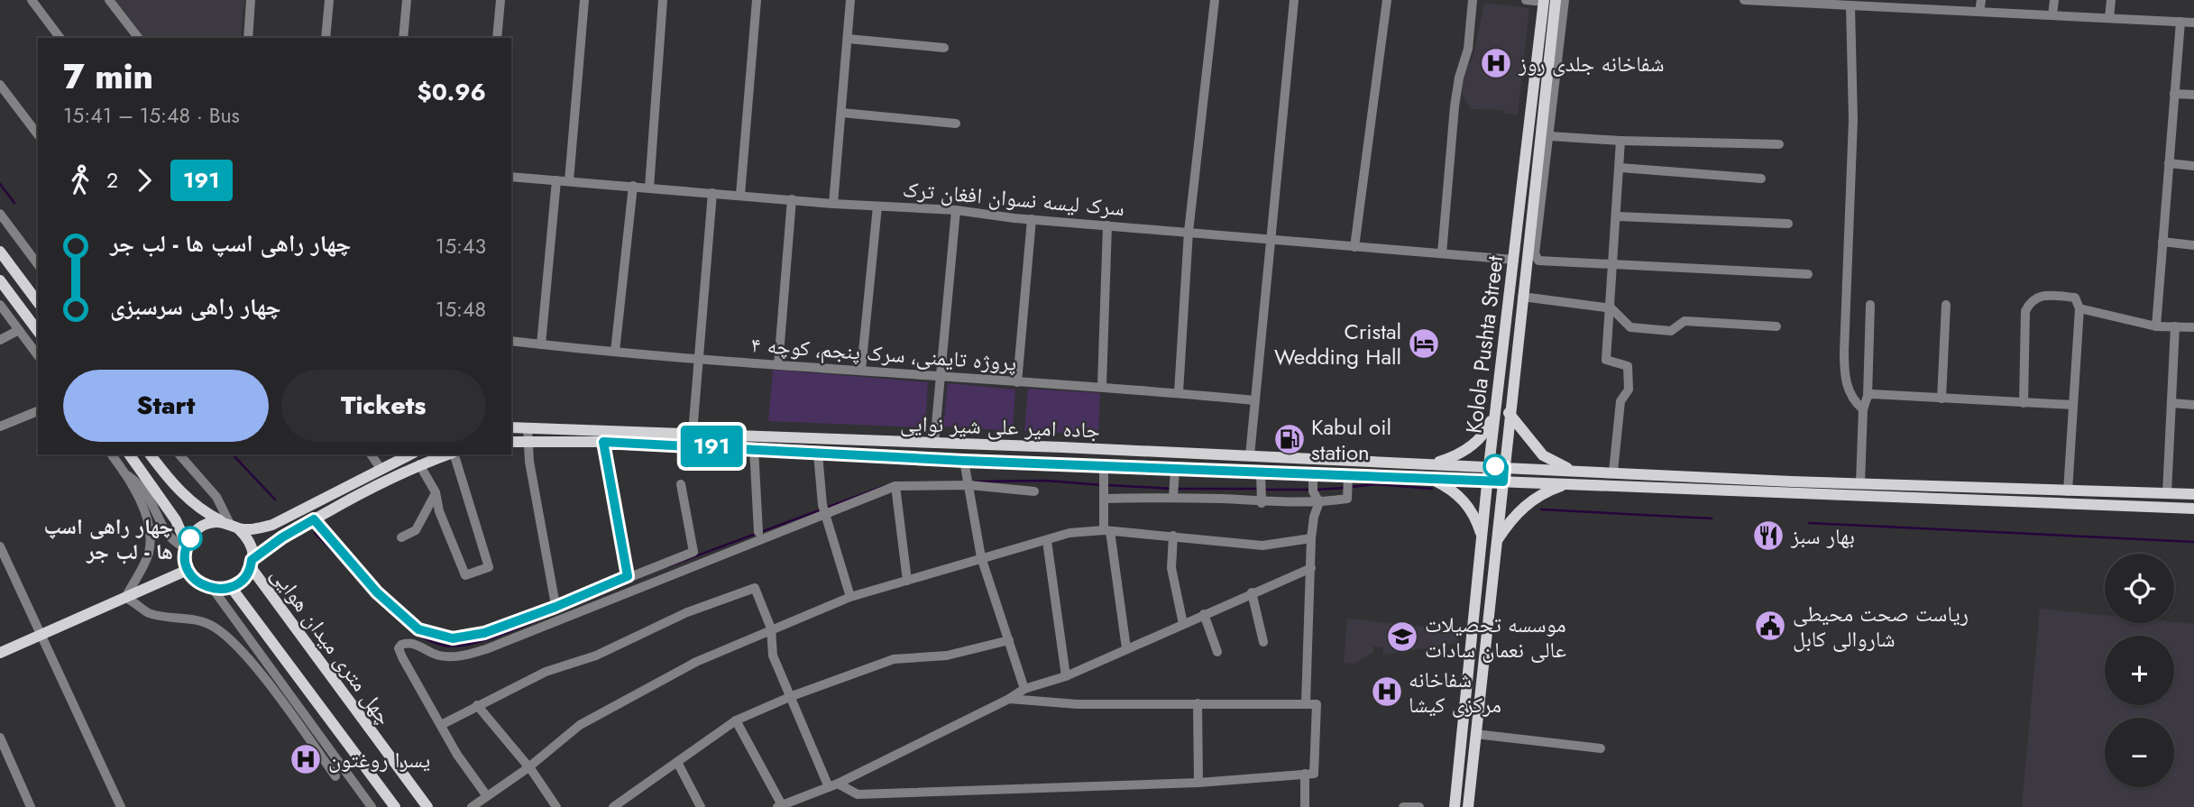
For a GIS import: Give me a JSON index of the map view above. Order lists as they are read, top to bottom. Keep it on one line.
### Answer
{"streets":{"main road":["Kolola Pushta Street","جاده امیر علی شیر نوایی","چهل متری میدان هوایی"],"street":["سرک لیسه نسوان افغان‌ ترک","پروژه تایمنی، سرک پنجم، کوچه ۴"]},"crossings":[["سرک لیسه نسوان افغان‌ ترک","Kolola Pushta Street"],["Kolola Pushta Street","جاده امیر علی شیر نوایی"]],"places":{"hospital":["شفاخانه جلدی روز","شفاخانه مرکزی کیشا","یسرا روغتون"],"hotel":["Cristal Wedding Hall"],"fuel station":["Kabul oil station"],"restaurant":["بهار سبز"],"other":["چهار راهی اسپ ها - لب جر"],"public building":["ریاست صحت محیطی شاروالی کابل"],"school or university":["موسسه تحصیلات عالی نعمان سادات"]},"lines":["bus line 191"],"page":{"on_map":"191","heading":["7 min","15:41 – 15:48 · Bus","$0.96"],"legs":["2","191"],"list":[{"name":"چهار راهی اسپ ها - لب جر","value":"15:43"},{"name":"چهار راهی سرسبزی","value":"15:48"}],"buttons":["Start","Tickets"],"map_buttons":["+","−"]}}
